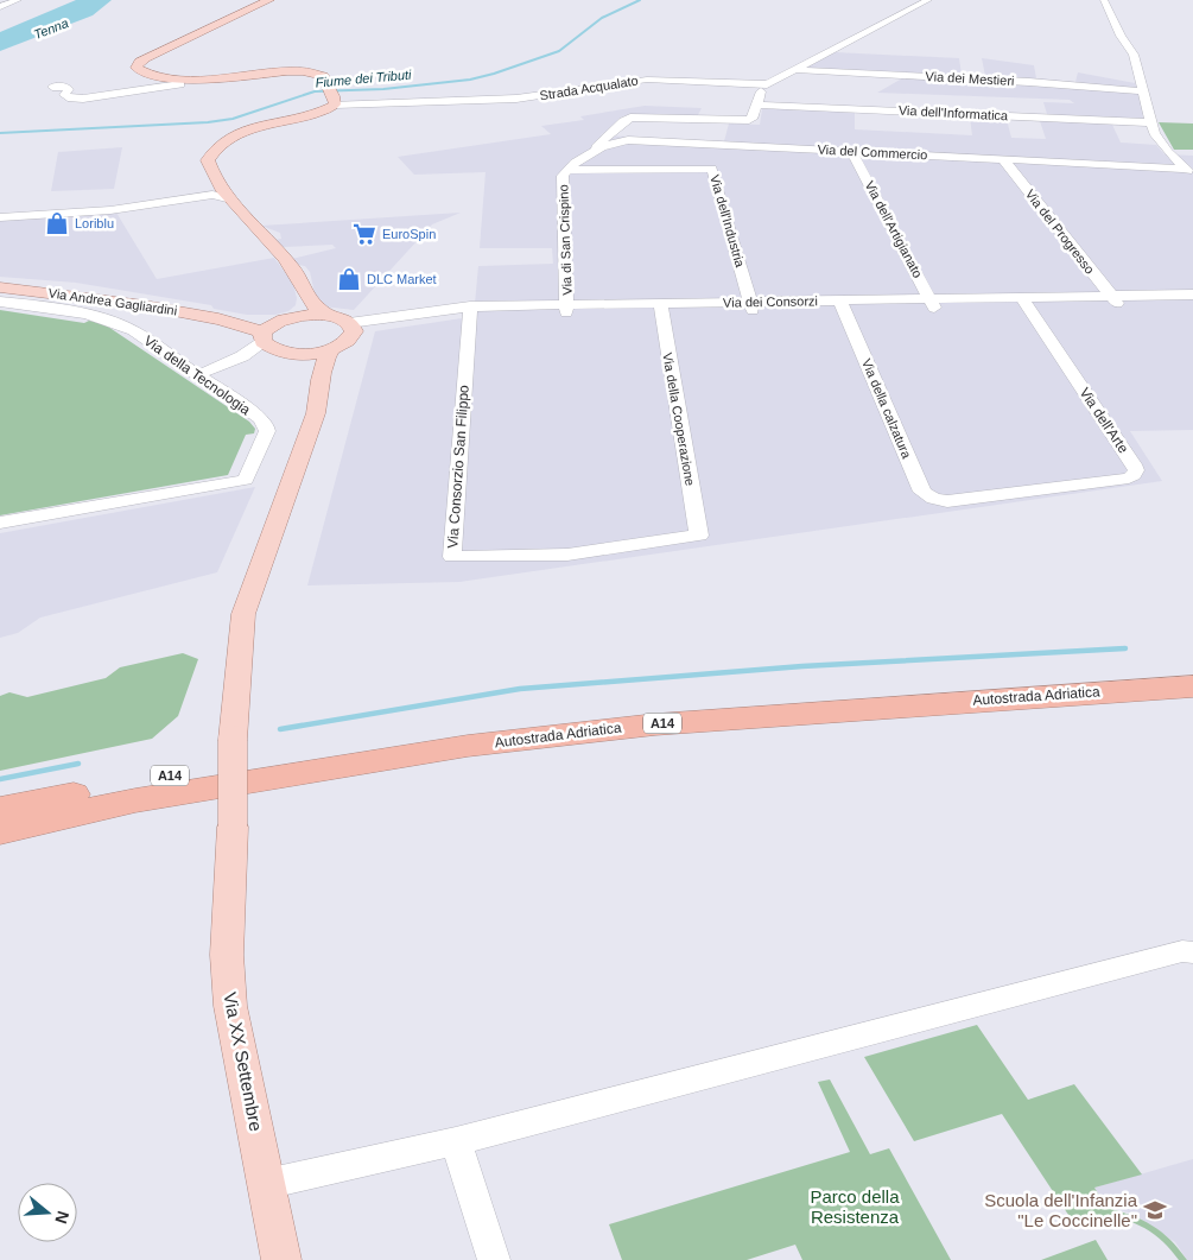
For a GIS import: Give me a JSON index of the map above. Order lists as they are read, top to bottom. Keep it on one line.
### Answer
{"streets":{"highway":["Autostrada Adriatica","A14"],"main road":["Via Andrea Gagliardini","Via XX Settembre"],"street":["Via dei Mestieri","Strada Acqualato","Via dell'Informatica","Via del Commercio","Via dell'Industria","Via dell'Artigianato","Via del Progresso","Via di San Crispino","Via dei Consorzi","Via della Tecnologia","Via della calzatura","Via della Cooperazione","Via dell'Arte","Via Consorzio San Filippo"]},"crossings":[["Via dei Mestieri","Strada Acqualato"],["Via del Commercio","Via dell'Industria"],["Via del Commercio","Via dell'Artigianato"],["Via del Commercio","Via del Progresso"],["Via del Commercio","Via di San Crispino"],["Via dell'Industria","Via di San Crispino"],["Via dell'Industria","Via dei Consorzi"],["Via dell'Artigianato","Via dei Consorzi"],["Via del Progresso","Via dei Consorzi"],["Via di San Crispino","Via dei Consorzi"],["Via dei Consorzi","Via della calzatura"],["Via dei Consorzi","Via della Cooperazione"],["Via dei Consorzi","Via dell'Arte"],["Via dei Consorzi","Via Consorzio San Filippo"],["Via della calzatura","Via dell'Arte"],["Via della Cooperazione","Via Consorzio San Filippo"]],"water":["Tenna","Fiume dei Tributi"],"parks":["Parco della Resistenza"],"places":{"shop":["Loriblu","DLC Market"],"supermarket":["EuroSpin"],"school or university":["Scuola dell'Infanzia \"Le Coccinelle\""]},"north":"right"}
